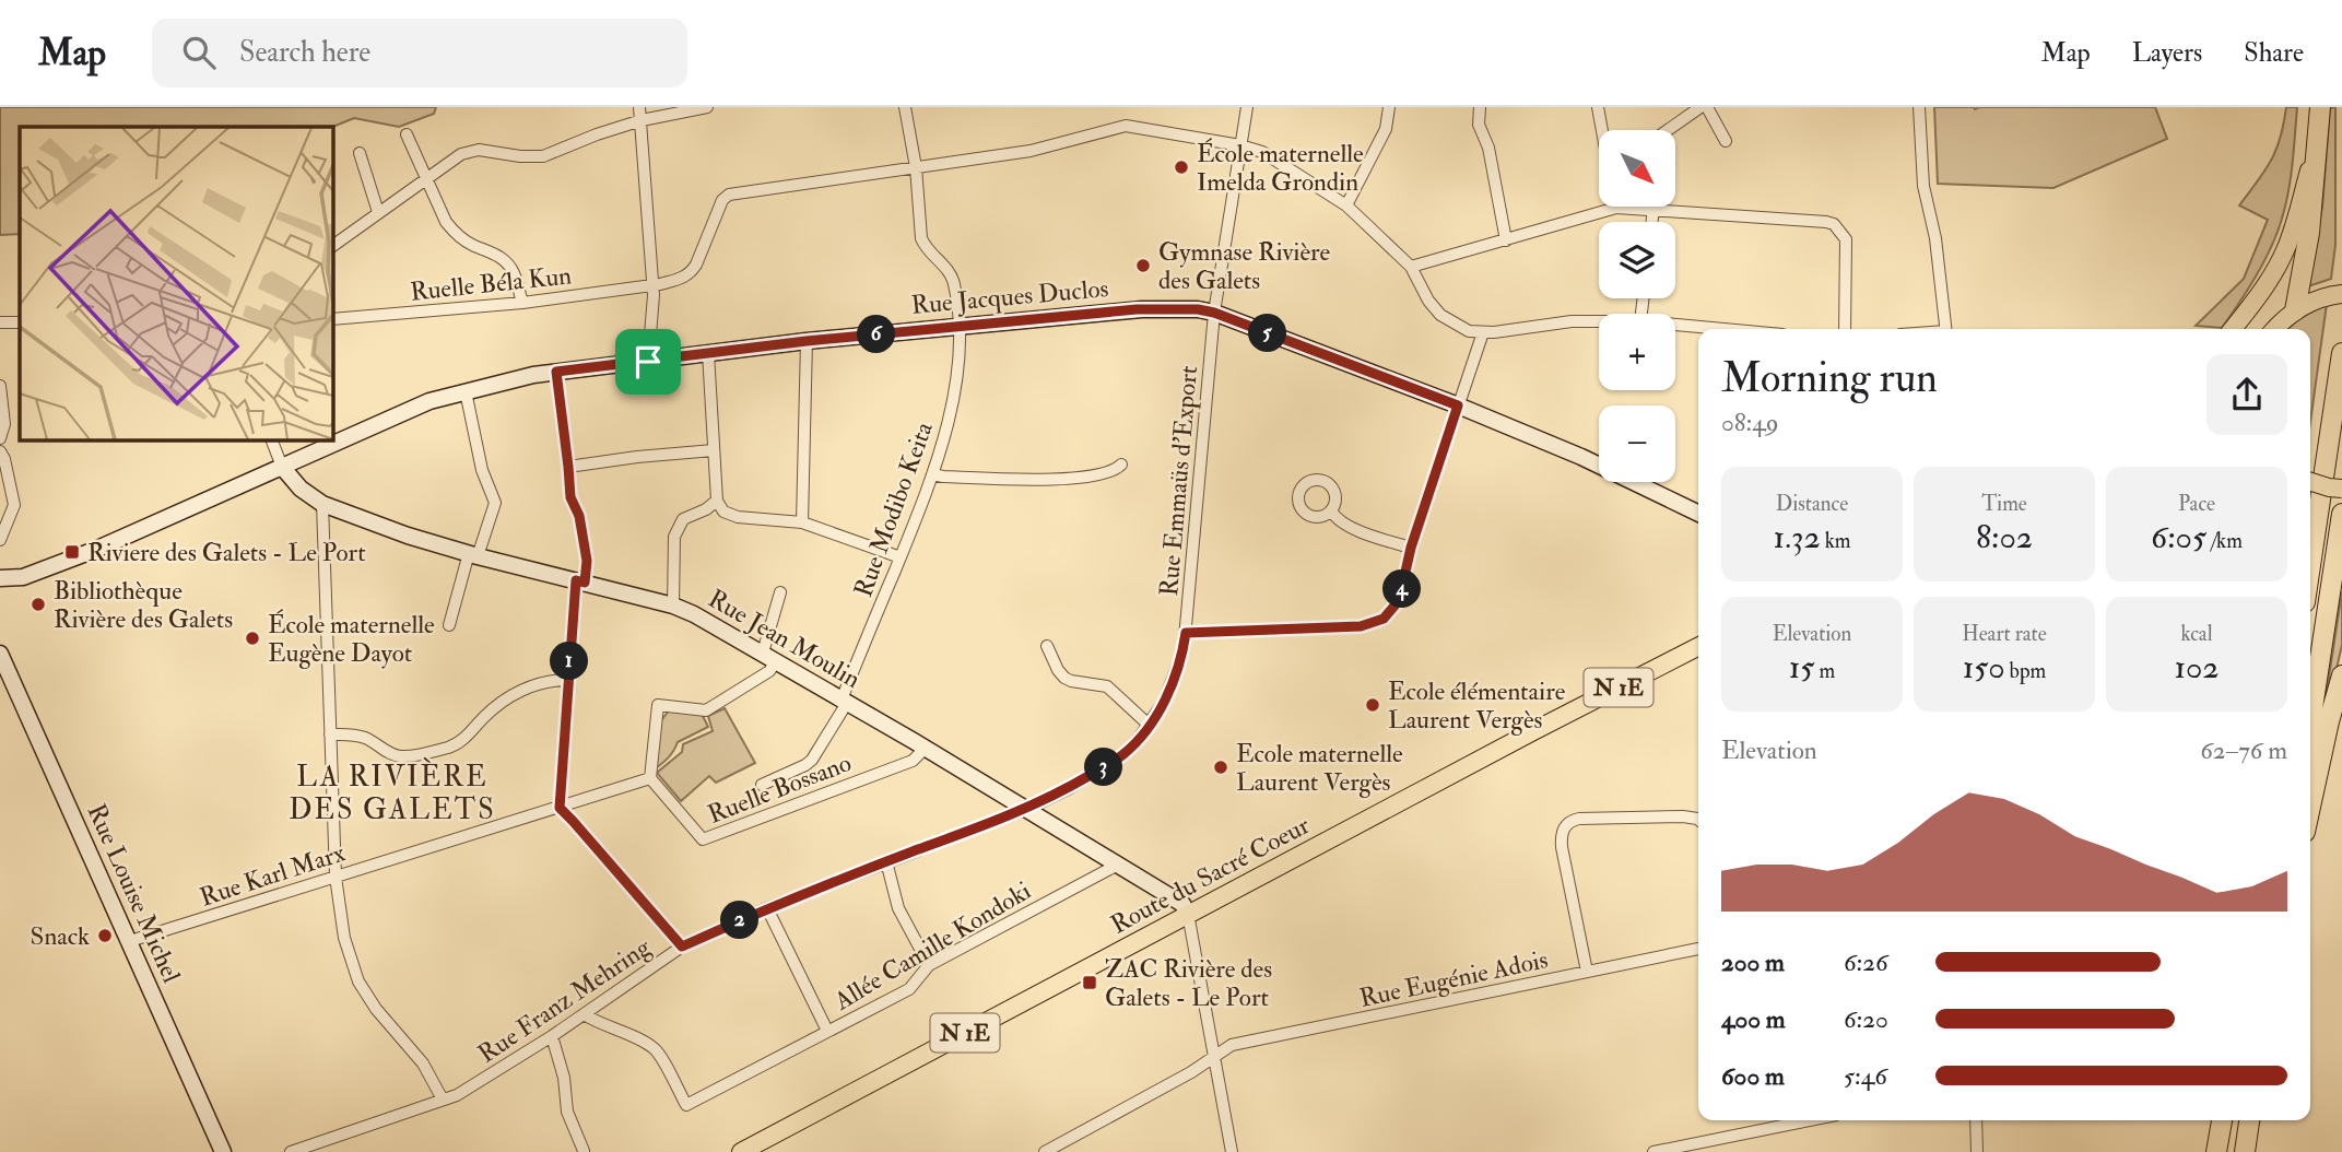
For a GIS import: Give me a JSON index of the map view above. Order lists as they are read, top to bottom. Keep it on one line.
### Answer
{"streets":{"main road":["N 1E","Route du Sacré Coeur"],"street":["Ruelle Béla Kun","Rue Jacques Duclos","Rue Emmaüs d'Export","Rue Modibo Keita","Rue Jean Moulin","Ruelle Bossano","Rue Karl Marx","Rue Louise Michel","Allée Camille Kondoki","Rue Eugénie Adois","Rue Franz Mehring"]},"crossings":[["Ruelle Béla Kun","Rue Modibo Keita"],["Rue Jacques Duclos","Rue Emmaüs d'Export"],["Rue Jacques Duclos","Rue Modibo Keita"],["Rue Jacques Duclos","Rue Jean Moulin"],["Rue Emmaüs d'Export","Rue Jean Moulin"],["Rue Emmaüs d'Export","Rue Franz Mehring"],["Rue Modibo Keita","Rue Jean Moulin"],["Rue Jean Moulin","Ruelle Bossano"],["Rue Jean Moulin","Route du Sacré Coeur"],["Rue Jean Moulin","Allée Camille Kondoki"],["Rue Jean Moulin","Rue Franz Mehring"],["Ruelle Bossano","Rue Karl Marx"],["Rue Karl Marx","Rue Louise Michel"],["Allée Camille Kondoki","Rue Franz Mehring"]],"districts":["LA RIVIÈRE DES GALETS"],"places":{"other":["École maternelle Imelda Grondin","Gymnase Rivière des Galets","Bibliothèque Rivière des Galets","École maternelle Eugène Dayot","Ecole élémentaire Laurent Vergès","Ecole maternelle Laurent Vergès","Snack"],"transit":["Riviere des Galets - Le Port","ZAC Rivière des Galets - Le Port"]},"north":"bottom right","page":{"header":"Map","search":"Search here","nav":["Map","Layers","Share"],"map_buttons":["+","−"],"pins":["5","6","4","1","3","2"],"heading":["Morning run","08:49"],"stats":[["Distance","1.32 km"],["Time","8:02"],["Pace","6:05 /km"],["Elevation","15 m"],["Heart rate","150 bpm"],["kcal","102"]],"chart":["Elevation","62–76 m"],"list":[{"name":"200 m","note":"6:26"},{"name":"400 m","note":"6:20"},{"name":"600 m","note":"5:46"}]}}
